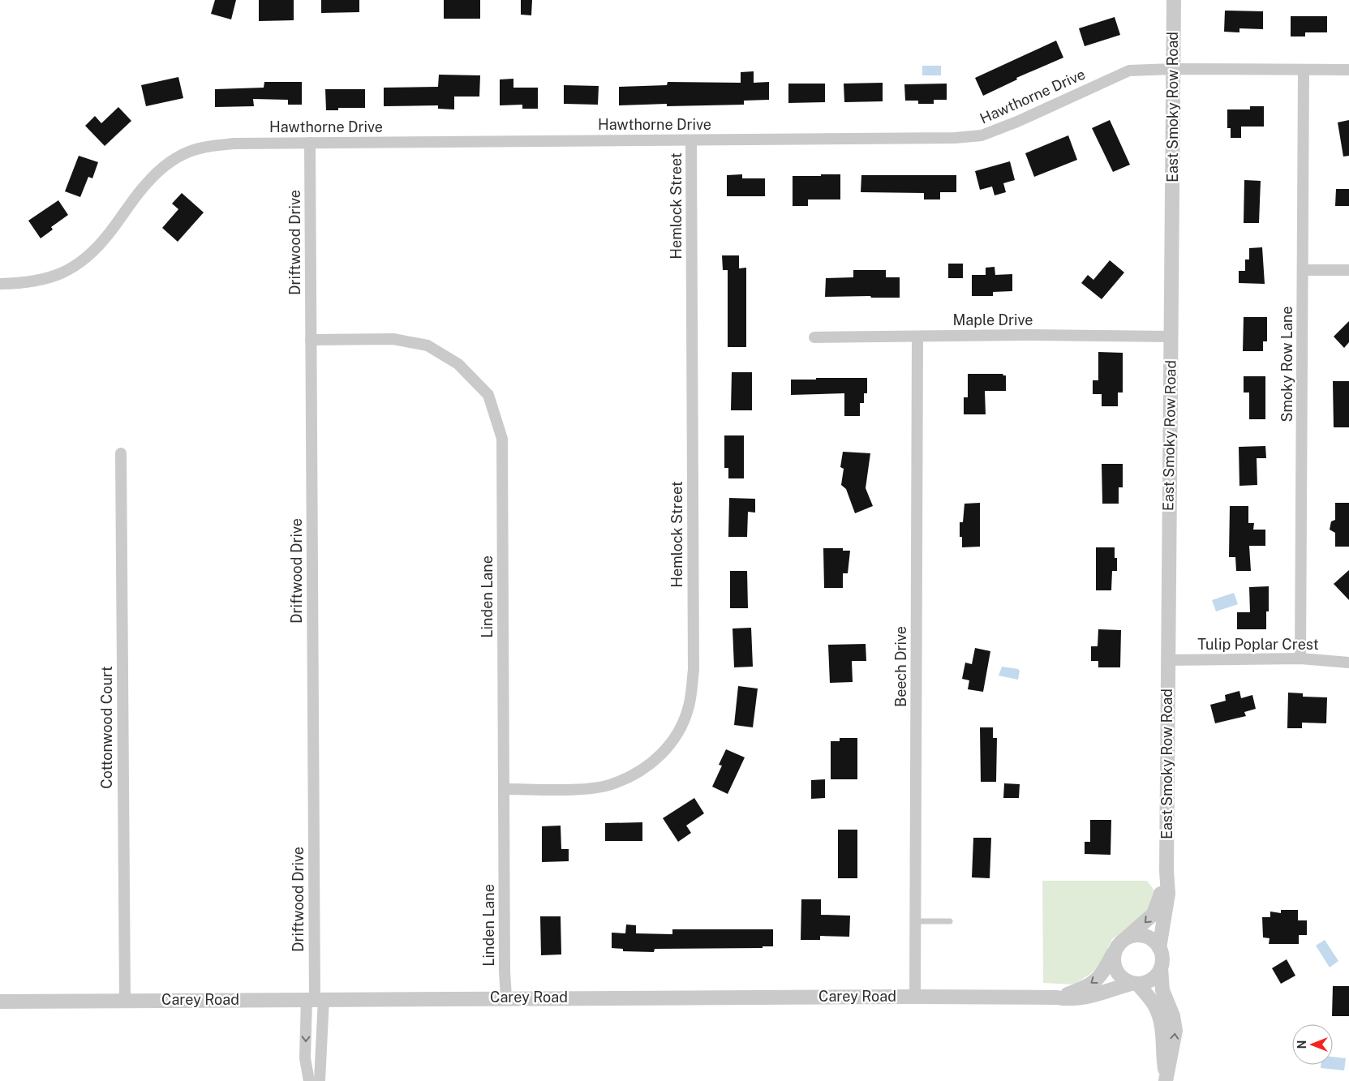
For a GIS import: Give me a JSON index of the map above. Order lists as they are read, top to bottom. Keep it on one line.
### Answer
{"streets":{"street":["Hawthorne Drive","East Smoky Row Road","Hemlock Street","Driftwood Drive","Maple Drive","Smoky Row Lane","Linden Lane","Tulip Poplar Crest","Beech Drive","Cottonwood Court","Carey Road"]},"crossings":[["Hawthorne Drive","East Smoky Row Road"],["Hawthorne Drive","Hemlock Street"],["Hawthorne Drive","Driftwood Drive"],["Hawthorne Drive","Smoky Row Lane"],["East Smoky Row Road","Maple Drive"],["East Smoky Row Road","Tulip Poplar Crest"],["East Smoky Row Road","Carey Road"],["Hemlock Street","Linden Lane"],["Driftwood Drive","Linden Lane"],["Driftwood Drive","Carey Road"],["Maple Drive","Beech Drive"],["Smoky Row Lane","Tulip Poplar Crest"],["Linden Lane","Carey Road"],["Beech Drive","Carey Road"],["Cottonwood Court","Carey Road"]],"north":"left"}
